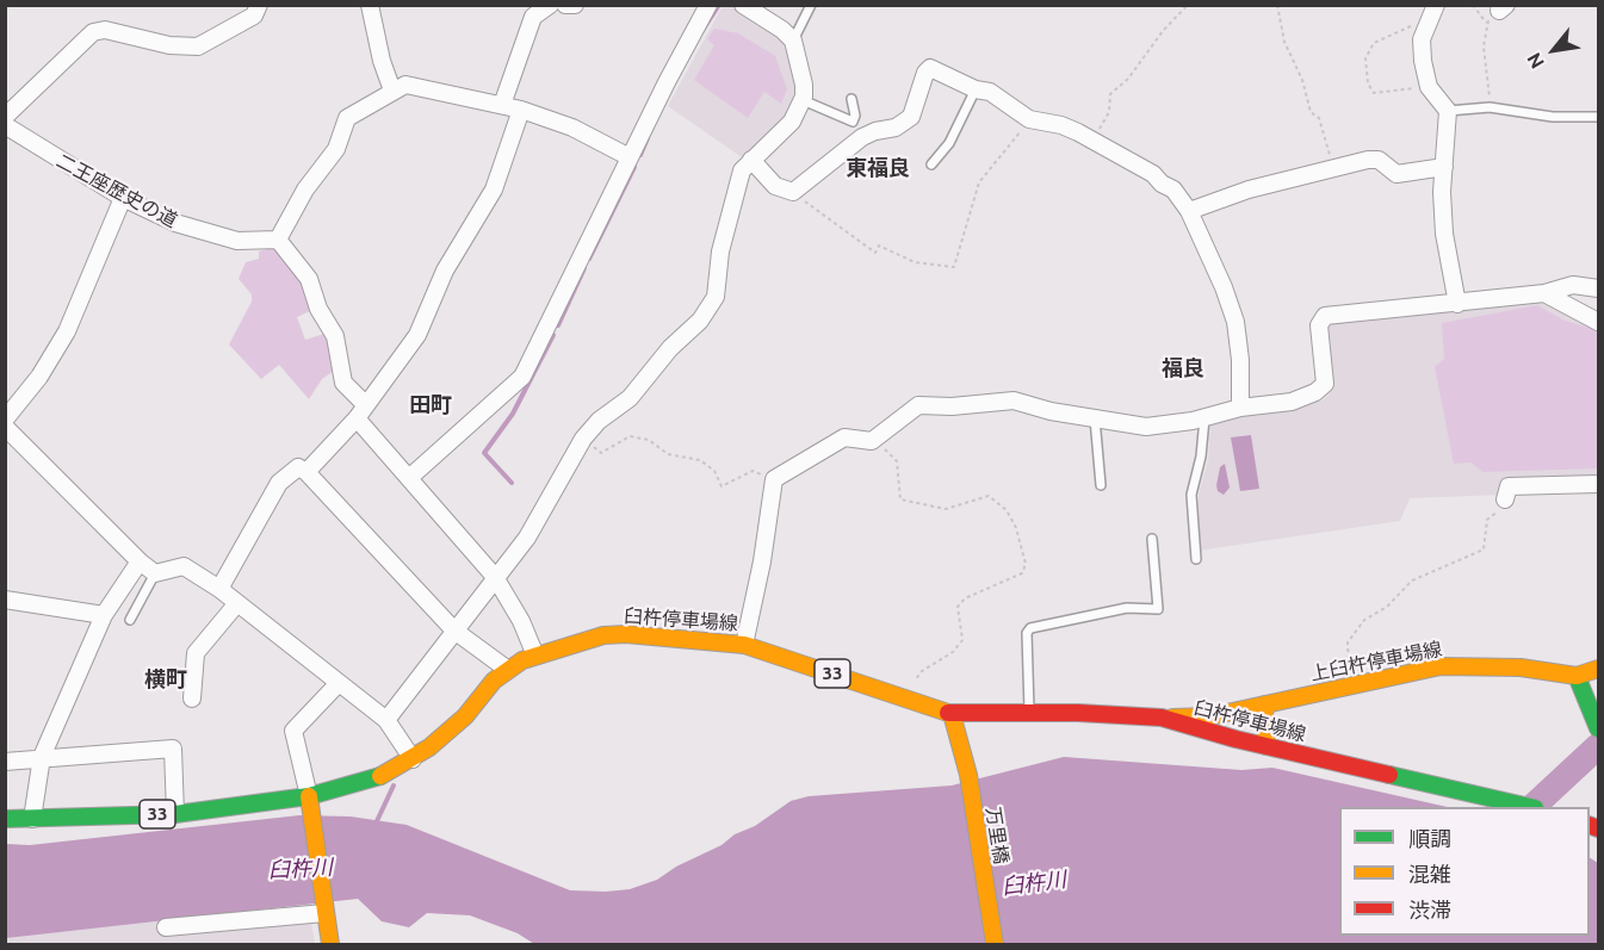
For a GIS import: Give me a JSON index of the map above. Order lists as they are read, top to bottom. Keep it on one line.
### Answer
{"streets":{"main road":["臼杵停車場線","上臼杵停車場線","33","万里橋"],"street":["二王座歴史の道"]},"crossings":[["臼杵停車場線","上臼杵停車場線"],["臼杵停車場線","万里橋"]],"districts":["東福良","福良","田町","横町"],"water":["臼杵川"],"legend":["順調","混雑","渋滞"],"north":"bottom left"}
